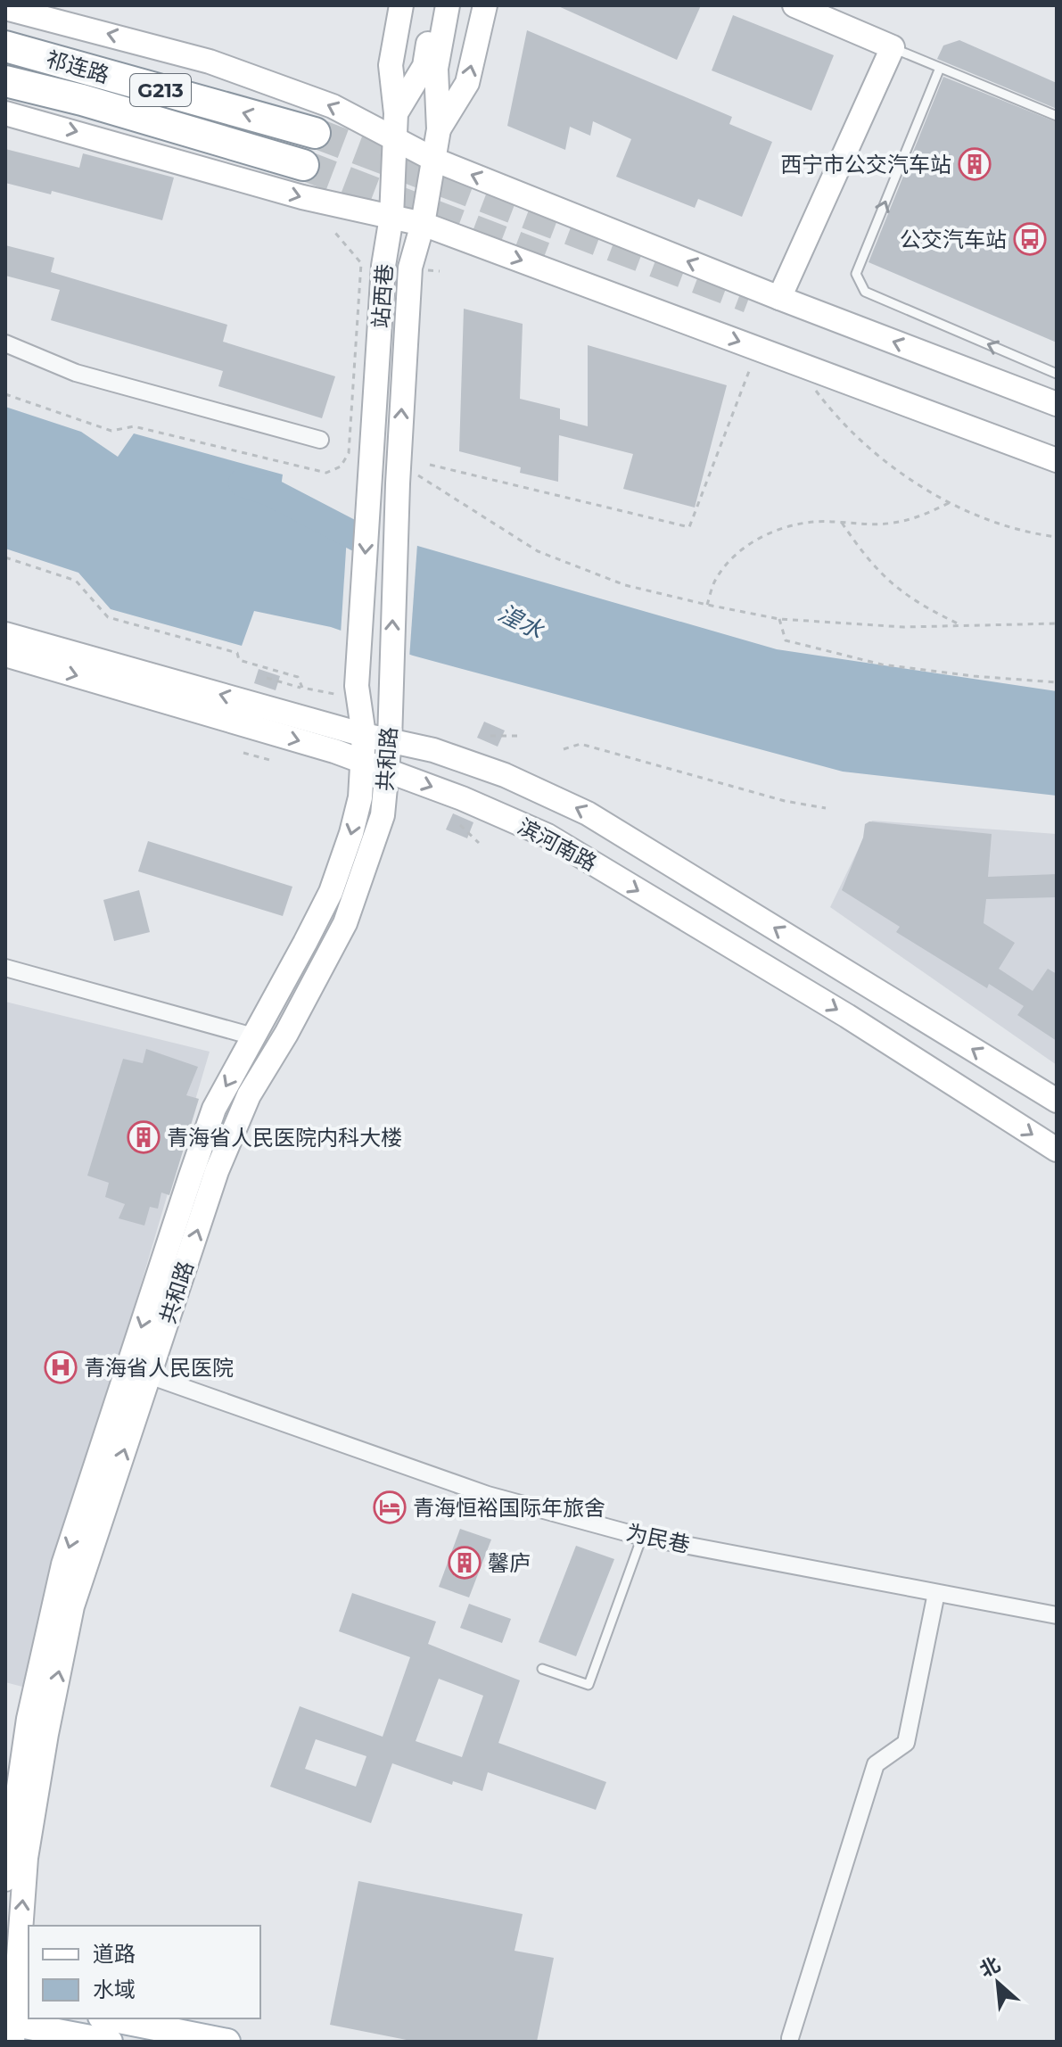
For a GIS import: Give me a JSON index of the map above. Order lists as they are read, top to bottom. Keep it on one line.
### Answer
{"streets":{"highway":["祁连路","G213"],"main road":["站西巷","共和路","滨河南路"],"street":["为民巷"]},"crossings":[["站西巷","共和路"],["共和路","滨河南路"],["共和路","为民巷"]],"water":["湟水"],"places":{"building":["西宁市公交汽车站","青海省人民医院内科大楼","馨庐"],"bus stop":["公交汽车站"],"hospital":["青海省人民医院"],"hotel":["青海恒裕国际年旅舍"]},"legend":["道路","水域"],"north":"top left"}
